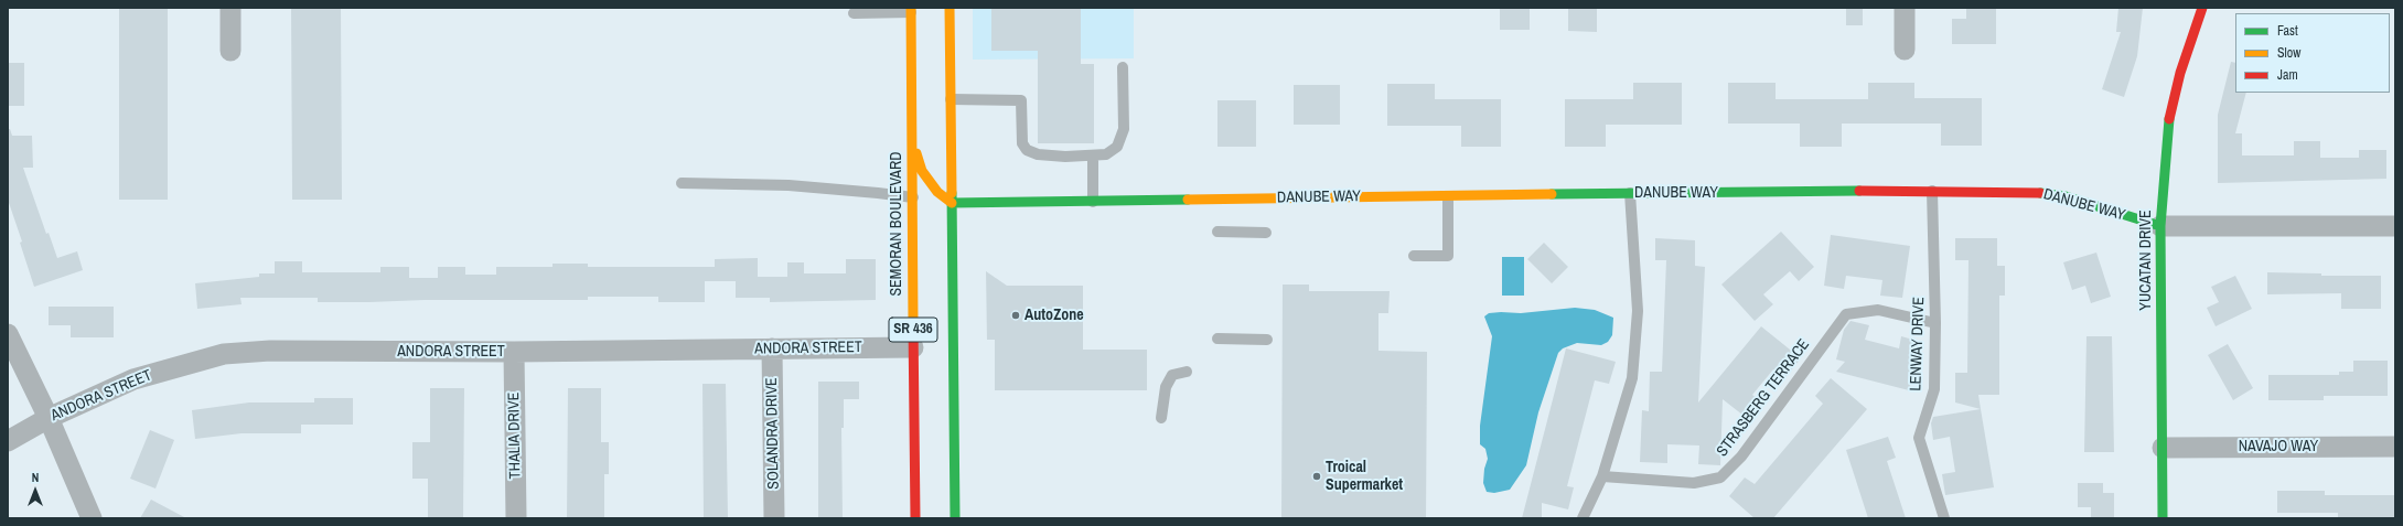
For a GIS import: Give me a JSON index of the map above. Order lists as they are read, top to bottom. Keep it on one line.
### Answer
{"streets":{"street":["DANUBE WAY","SEMORAN BOULEVARD","YUCATAN DRIVE","SR 436","ANDORA STREET","SOLANDRA DRIVE","THALIA DRIVE","NAVAJO WAY"],"lane":["LENWAY DRIVE","STRASBERG TERRACE"]},"crossings":[["DANUBE WAY","YUCATAN DRIVE"],["DANUBE WAY","SR 436"],["DANUBE WAY","LENWAY DRIVE"],["SEMORAN BOULEVARD","ANDORA STREET"],["YUCATAN DRIVE","NAVAJO WAY"],["LENWAY DRIVE","STRASBERG TERRACE"],["ANDORA STREET","SOLANDRA DRIVE"],["ANDORA STREET","THALIA DRIVE"]],"places":["AutoZone","Troical Supermarket"],"legend":["Fast","Slow","Jam"],"north":"top"}
